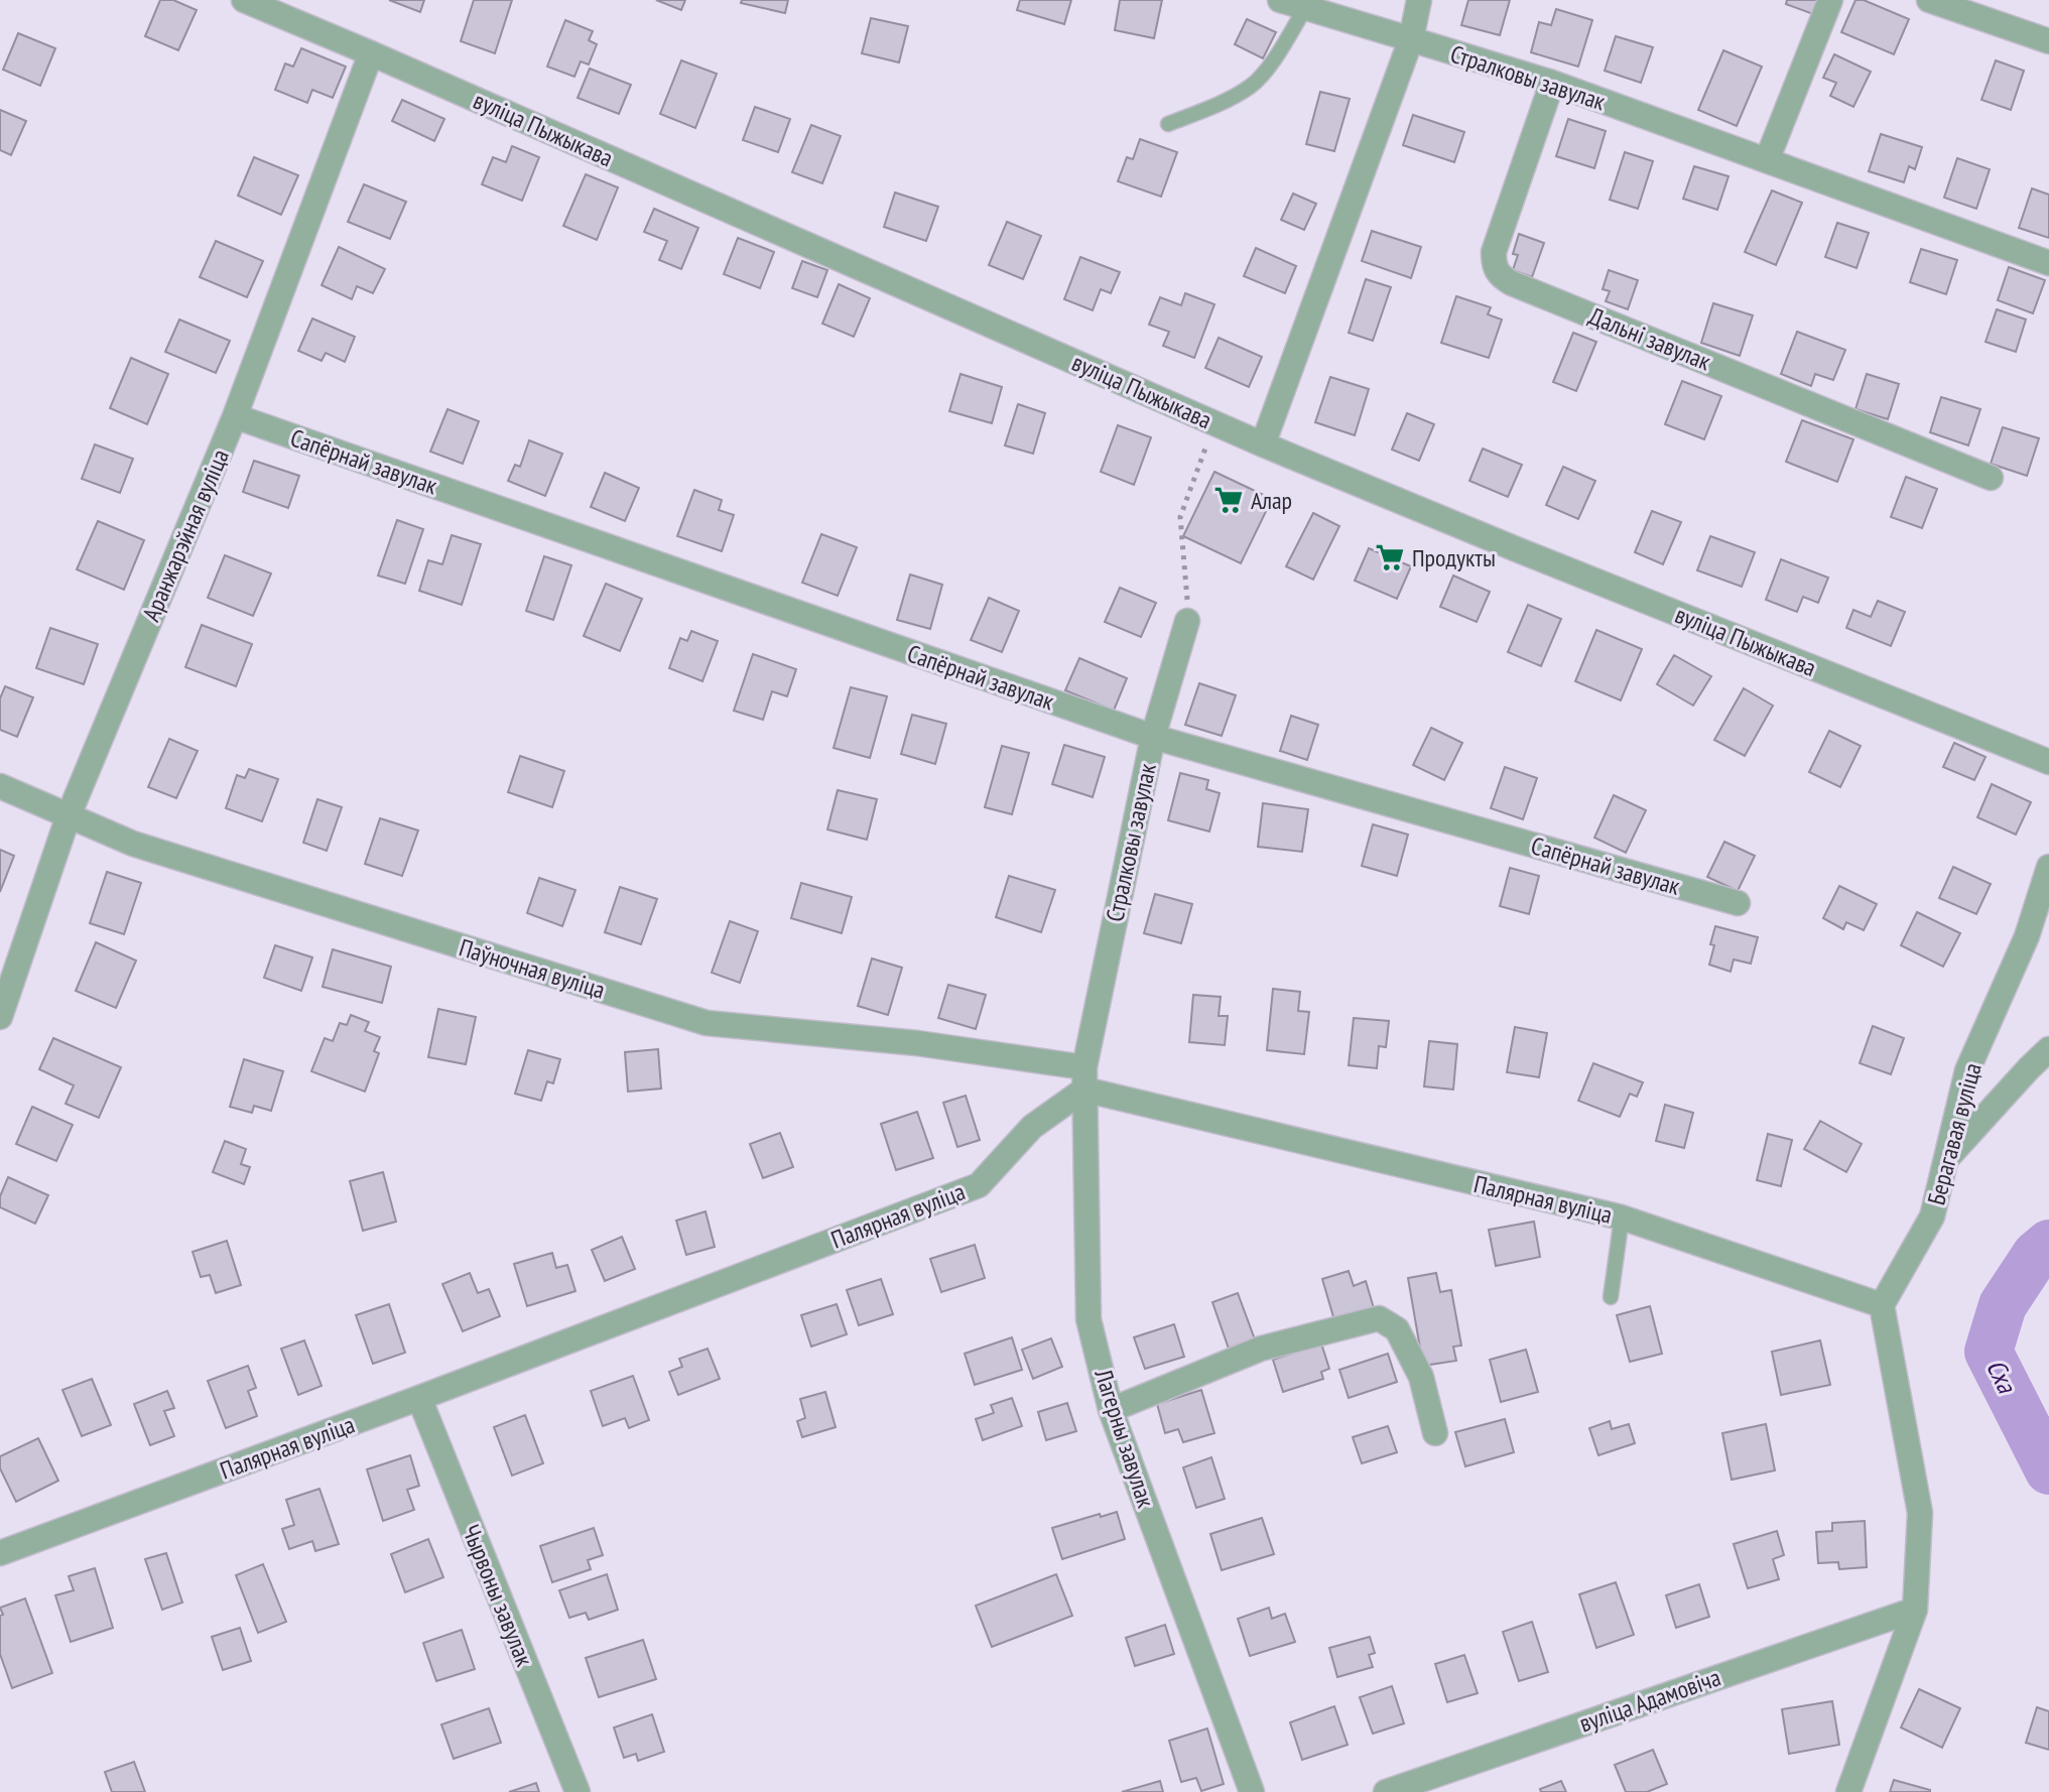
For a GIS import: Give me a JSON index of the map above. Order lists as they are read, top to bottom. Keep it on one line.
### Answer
{"streets":{"street":["Стралковы завулак","вуліца Пыжыкава","Дальні завулак","Сапёрнай завулак","Аранжарэйная вуліца","Паўночная вуліца","Берагавая вуліца","Палярная вуліца","Лагерны завулак","Чырвоны завулак","вуліца Адамовіча"]},"crossings":[["Стралковы завулак","Дальні завулак"],["Стралковы завулак","Сапёрнай завулак"],["Стралковы завулак","Паўночная вуліца"],["Стралковы завулак","Палярная вуліца"],["Стралковы завулак","Лагерны завулак"],["вуліца Пыжыкава","Аранжарэйная вуліца"],["Сапёрнай завулак","Аранжарэйная вуліца"],["Аранжарэйная вуліца","Паўночная вуліца"],["Паўночная вуліца","Палярная вуліца"],["Паўночная вуліца","Лагерны завулак"],["Берагавая вуліца","Палярная вуліца"],["Палярная вуліца","Лагерны завулак"],["Палярная вуліца","Чырвоны завулак"]],"water":["Сха"],"places":{"supermarket":["Алар","Продукты"]}}
